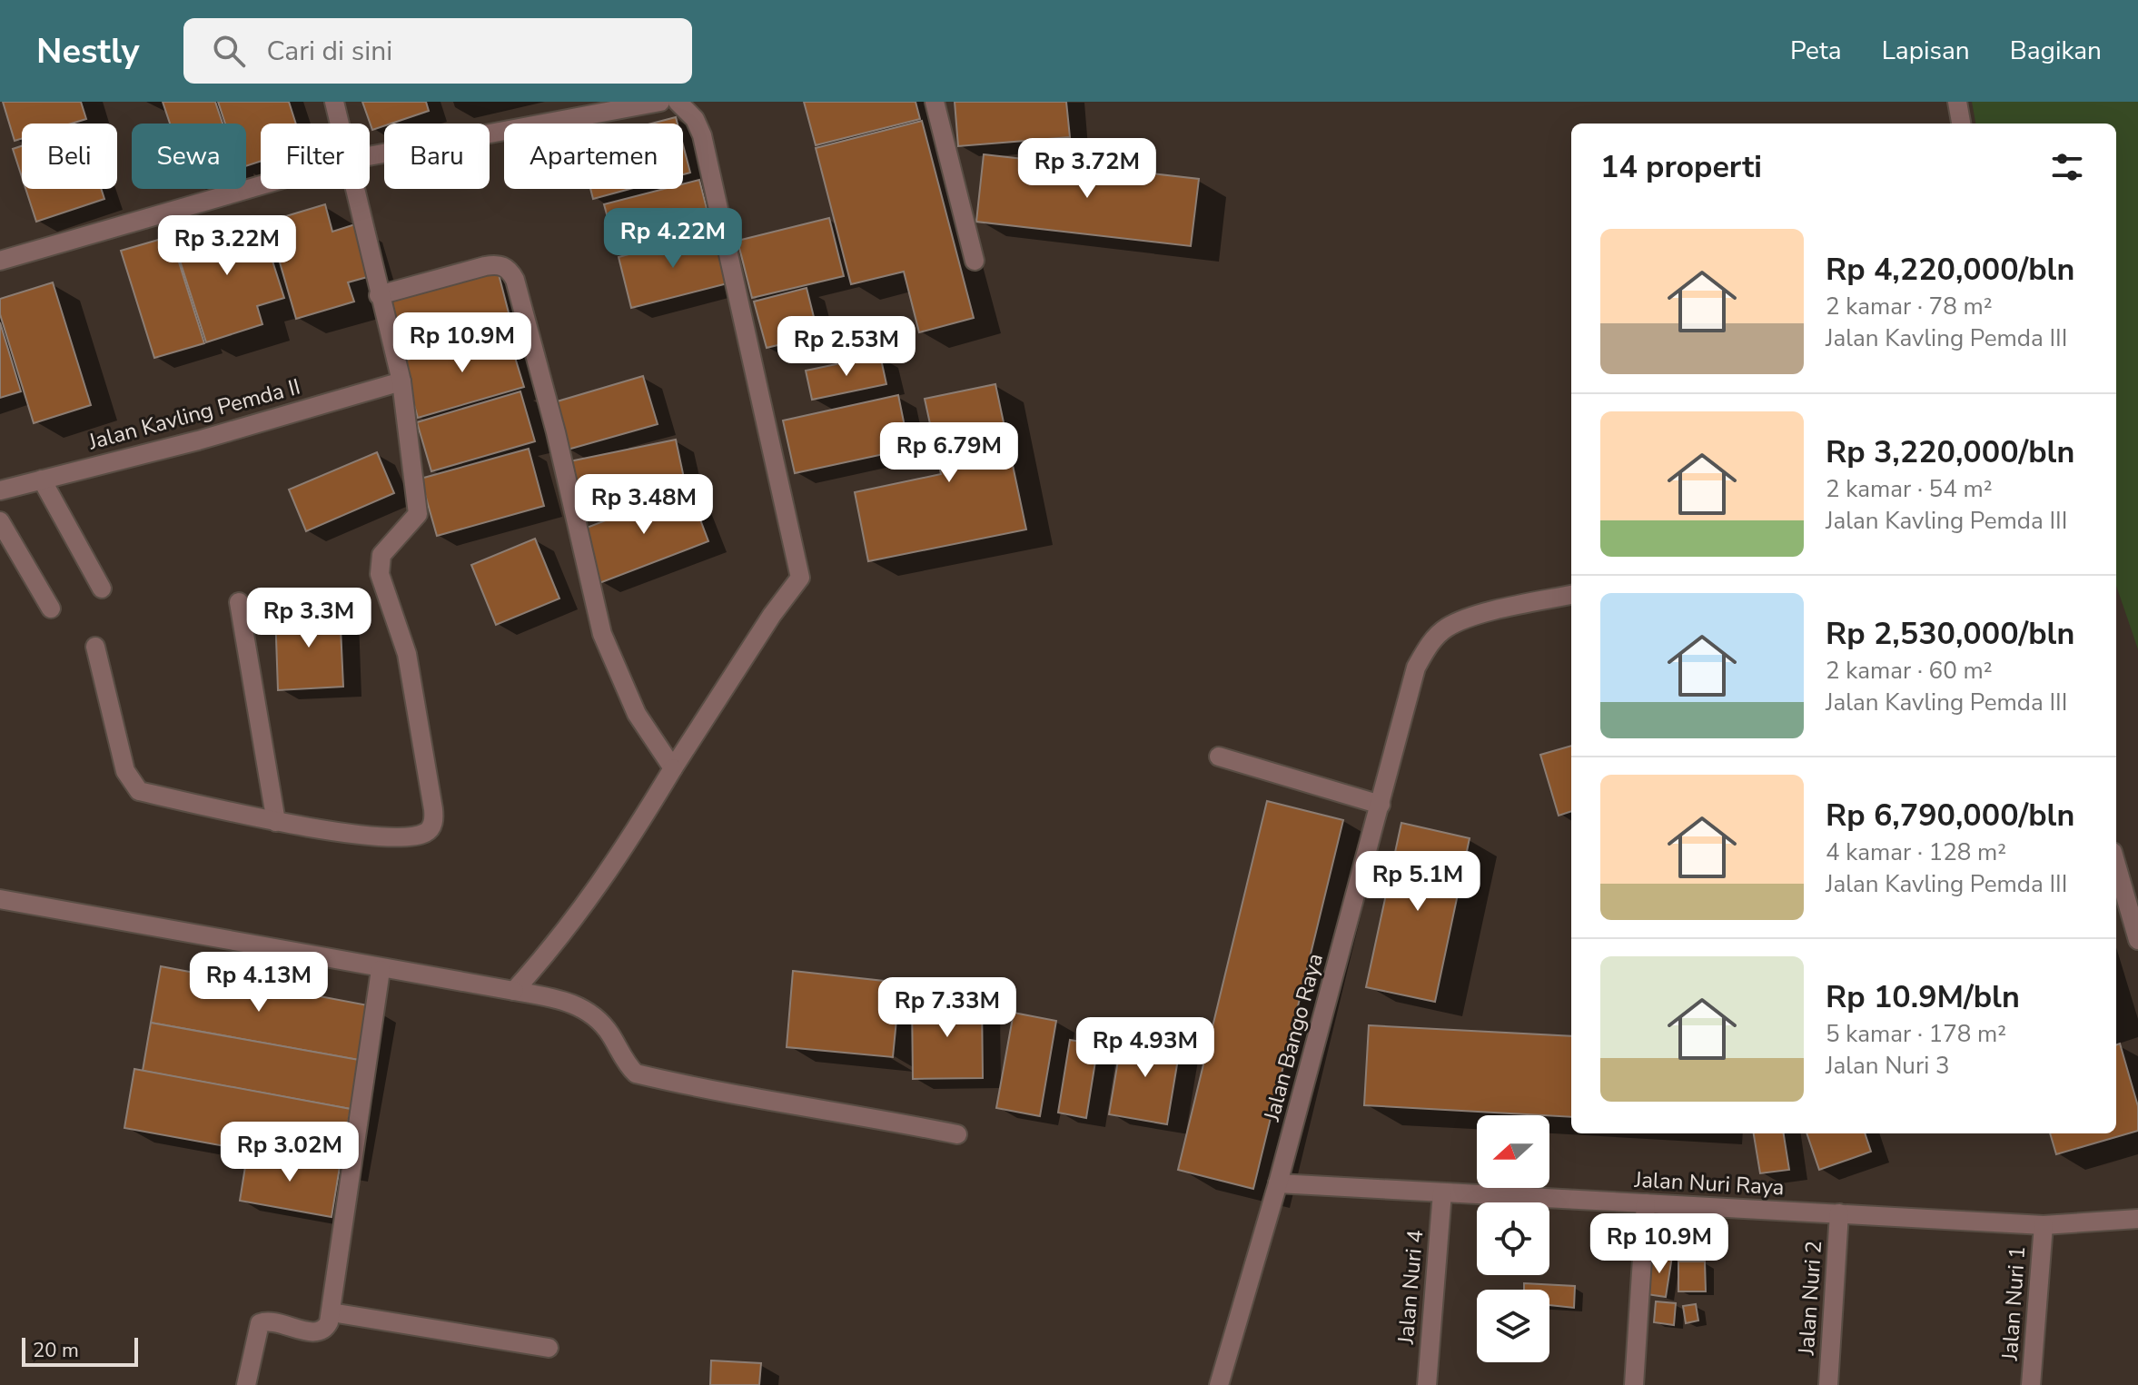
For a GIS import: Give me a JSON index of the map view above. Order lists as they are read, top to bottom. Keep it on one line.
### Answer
{"streets":{"street":["Jalan Kavling Pemda II","Jalan Bango Raya","Jalan Nuri Raya","Jalan Nuri 4","Jalan Nuri 2","Jalan Nuri 1"]},"crossings":[["Jalan Bango Raya","Jalan Nuri Raya"],["Jalan Nuri Raya","Jalan Nuri 4"],["Jalan Nuri Raya","Jalan Nuri 2"],["Jalan Nuri Raya","Jalan Nuri 1"]],"scale_bar":"20 m","north":"left","page":{"header":"Nestly","search":"Cari di sini","nav":["Peta","Lapisan","Bagikan"],"chip":["Beli","Sewa","Filter","Baru","Apartemen"],"heading":"14 properti","price":["Rp 3.72M","Rp 4.22M","Rp 3.22M","Rp 10.9M","Rp 2.53M","Rp 6.79M","Rp 3.48M","Rp 3.3M","Rp 5.1M","Rp 4.13M","Rp 7.33M","Rp 4.93M","Rp 3.02M","Rp 10.9M"],"list":[{"name":"Rp 4,220,000/bln","note":"2 kamar · 78 m² · Jalan Kavling Pemda III"},{"name":"Rp 3,220,000/bln","note":"2 kamar · 54 m² · Jalan Kavling Pemda III"},{"name":"Rp 2,530,000/bln","note":"2 kamar · 60 m² · Jalan Kavling Pemda III"},{"name":"Rp 6,790,000/bln","note":"4 kamar · 128 m² · Jalan Kavling Pemda III"},{"name":"Rp 10.9M/bln","note":"5 kamar · 178 m² · Jalan Nuri 3"}],"scale":"20 m"}}
